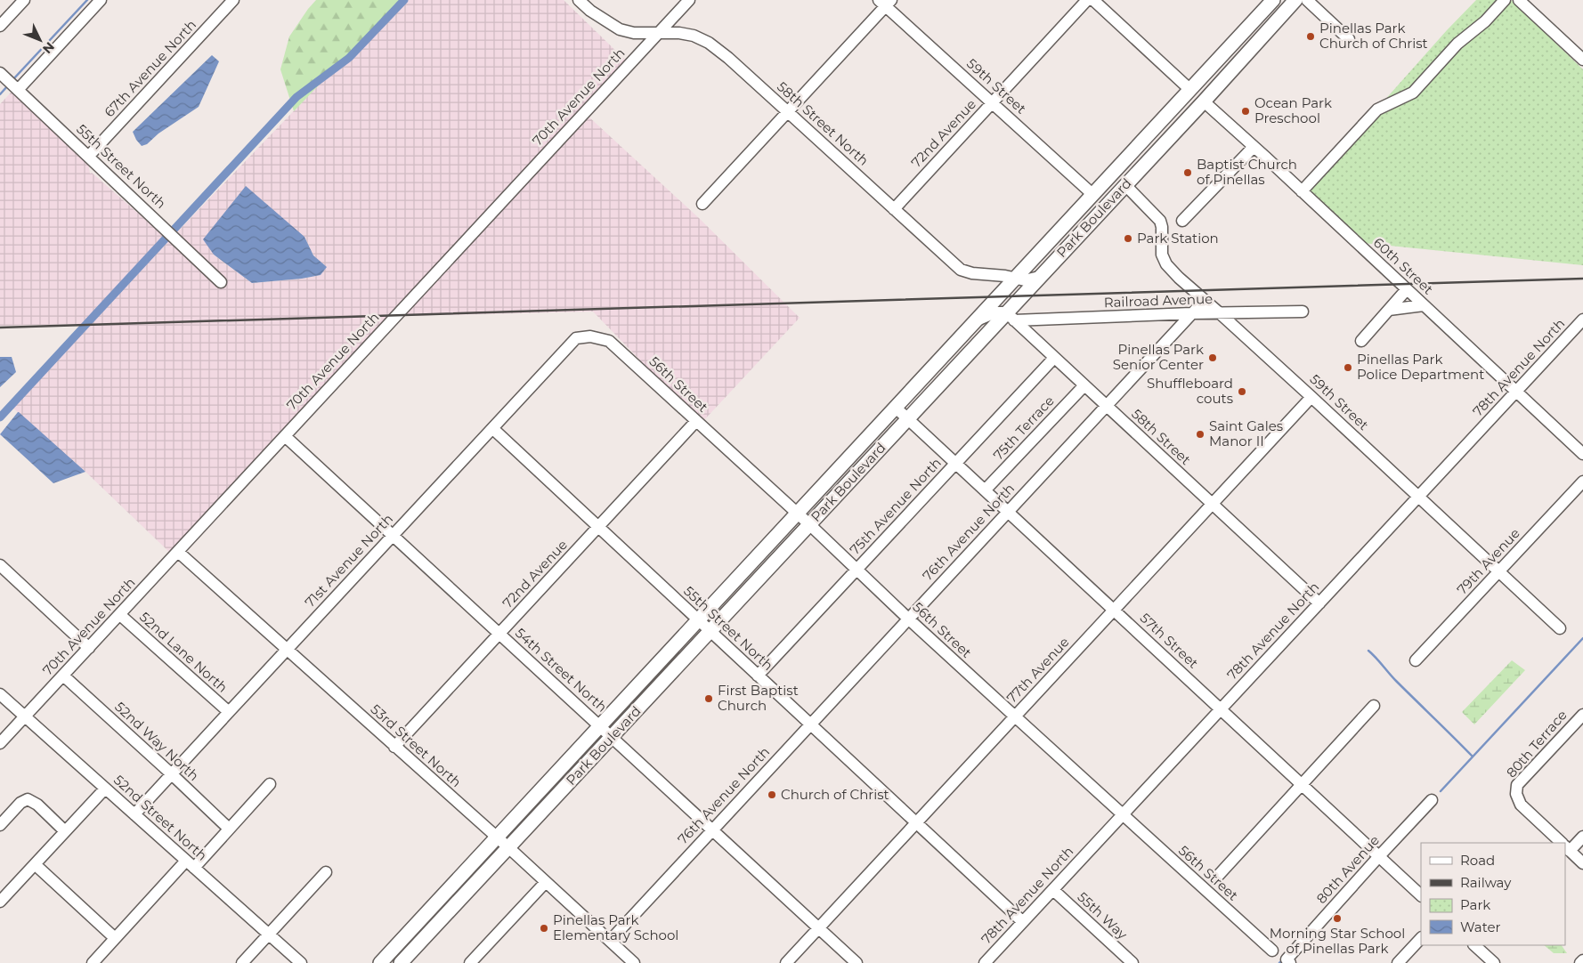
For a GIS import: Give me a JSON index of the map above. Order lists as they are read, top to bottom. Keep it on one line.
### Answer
{"streets":{"main road":["Park Boulevard"],"street":["67th Avenue North","59th Street","70th Avenue North","58th Street North","72nd Avenue","55th Street North","60th Street","Railroad Avenue","78th Avenue North","56th Street","75th Terrace","58th Street","75th Avenue North","76th Avenue North","71st Avenue North","79th Avenue","57th Street","52nd Lane North","54th Street North","77th Avenue","52nd Way North","80th Terrace","53rd Street North","52nd Street North","80th Avenue","55th Way"]},"crossings":[["67th Avenue North","55th Street North"],["59th Street","72nd Avenue"],["59th Street","Park Boulevard"],["59th Street","Railroad Avenue"],["59th Street","78th Avenue North"],["59th Street","76th Avenue North"],["59th Street","79th Avenue"],["59th Street","77th Avenue"],["70th Avenue North","58th Street North"],["70th Avenue North","52nd Lane North"],["70th Avenue North","54th Street North"],["70th Avenue North","52nd Way North"],["70th Avenue North","53rd Street North"],["70th Avenue North","52nd Street North"],["58th Street North","72nd Avenue"],["58th Street North","Park Boulevard"],["72nd Avenue","55th Street North"],["72nd Avenue","56th Street"],["72nd Avenue","54th Street North"],["72nd Avenue","53rd Street North"],["55th Street North","Park Boulevard"],["55th Street North","78th Avenue North"],["55th Street North","75th Avenue North"],["55th Street North","76th Avenue North"],["55th Street North","71st Avenue North"],["55th Street North","77th Avenue"],["Park Boulevard","60th Street"],["Park Boulevard","Railroad Avenue"],["Park Boulevard","56th Street"],["Park Boulevard","58th Street"],["Park Boulevard","57th Street"],["Park Boulevard","54th Street North"],["Park Boulevard","53rd Street North"],["60th Street","78th Avenue North"],["Railroad Avenue","58th Street"],["Railroad Avenue","76th Avenue North"],["78th Avenue North","56th Street"],["78th Avenue North","58th Street"],["78th Avenue North","57th Street"],["78th Avenue North","55th Way"],["56th Street","75th Avenue North"],["56th Street","76th Avenue North"],["56th Street","71st Avenue North"],["56th Street","77th Avenue"],["75th Terrace","58th Street"],["75th Terrace","57th Street"],["58th Street","75th Avenue North"],["58th Street","76th Avenue North"],["58th Street","77th Avenue"],["75th Avenue North","57th Street"],["76th Avenue North","57th Street"],["76th Avenue North","54th Street North"],["76th Avenue North","53rd Street North"],["71st Avenue North","52nd Lane North"],["71st Avenue North","54th Street North"],["71st Avenue North","52nd Way North"],["71st Avenue North","53rd Street North"],["71st Avenue North","52nd Street North"],["57th Street","77th Avenue"],["57th Street","80th Avenue"],["54th Street North","77th Avenue"]],"places":["Pinellas Park Church of Christ","Ocean Park Preschool","Baptist Church of Pinellas","Park Station","Pinellas Park Senior Center","Pinellas Park Police Department","Shuffleboard couts","Saint Gales Manor II","First Baptist Church","Church of Christ","Morning Star School of Pinellas Park","Pinellas Park Elementary School"],"legend":["Road","Railway","Park","Water"],"north":"bottom right"}
